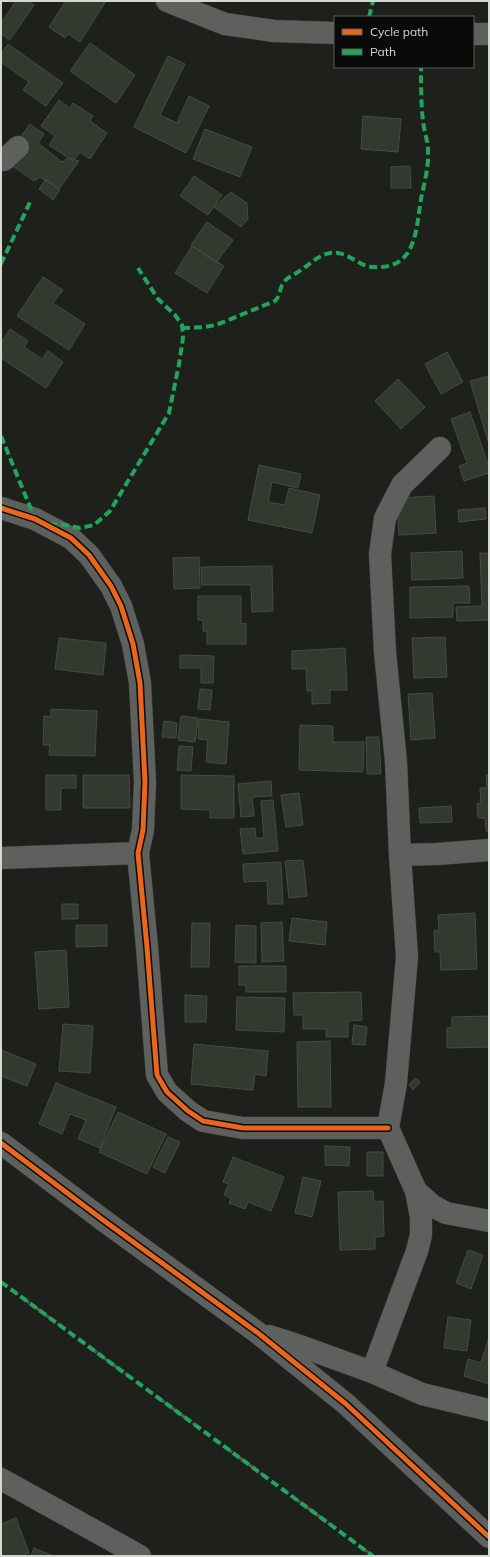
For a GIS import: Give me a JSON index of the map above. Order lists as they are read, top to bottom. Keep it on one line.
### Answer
{"legend":["Cycle path","Path"]}
